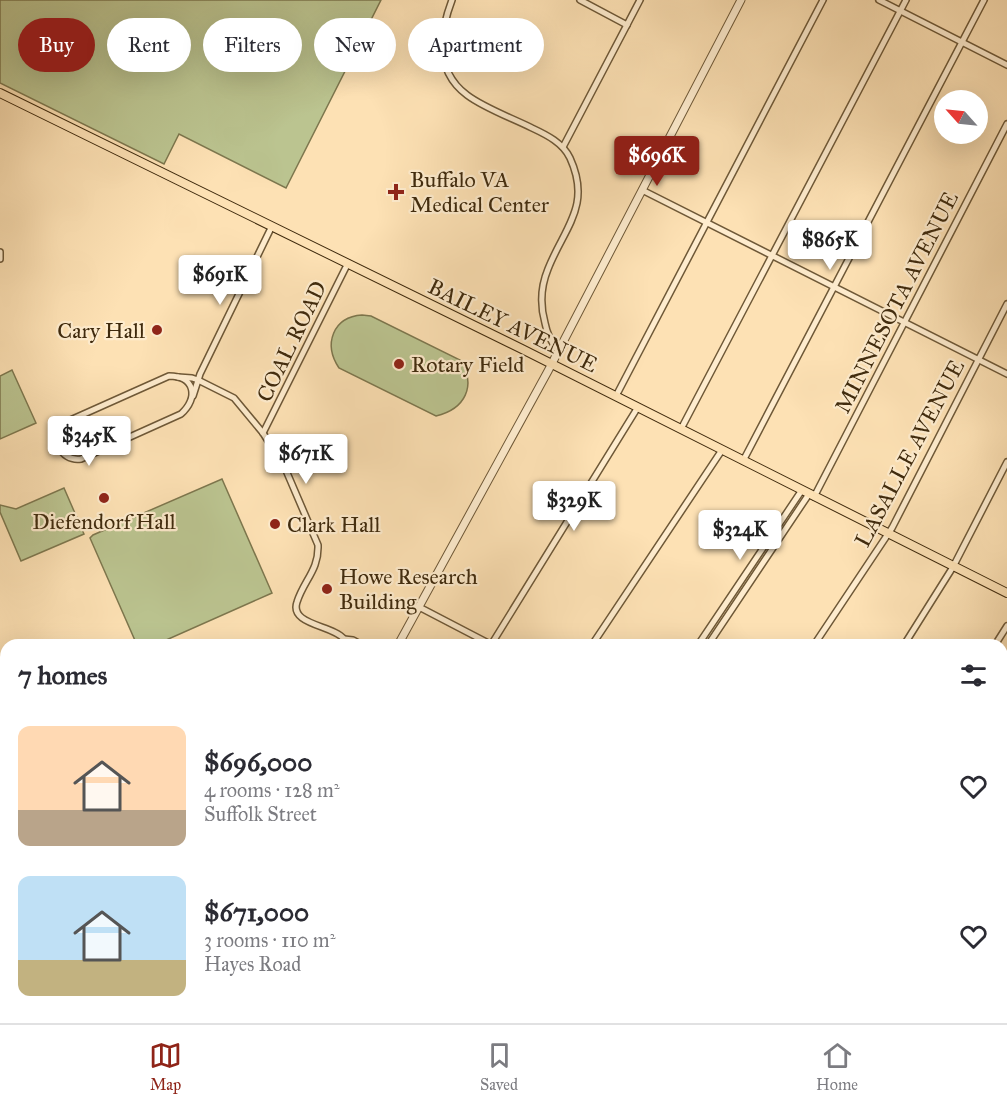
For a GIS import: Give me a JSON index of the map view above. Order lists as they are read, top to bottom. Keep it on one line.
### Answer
{"streets":{"main road":["BAILEY AVENUE"],"street":["MINNESOTA AVENUE","COAL ROAD","LASALLE AVENUE"]},"crossings":[["MINNESOTA AVENUE","BAILEY AVENUE"],["BAILEY AVENUE","COAL ROAD"],["BAILEY AVENUE","LASALLE AVENUE"]],"places":{"health":["Buffalo VA Medical Center"],"other":["Cary Hall","Rotary Field","Diefendorf Hall","Clark Hall","Howe Research Building"]},"north":"top left","page":{"chip":["Buy","Rent","Filters","New","Apartment"],"price":["$696K","$865K","$691K","$345K","$671K","$329K","$324K"],"heading":"7 homes","list":[{"name":"$696,000","note":"4 rooms · 128 m² · Suffolk Street"},{"name":"$671,000","note":"3 rooms · 110 m² · Hayes Road"}],"tabs":["Map","Saved","Home"]}}
